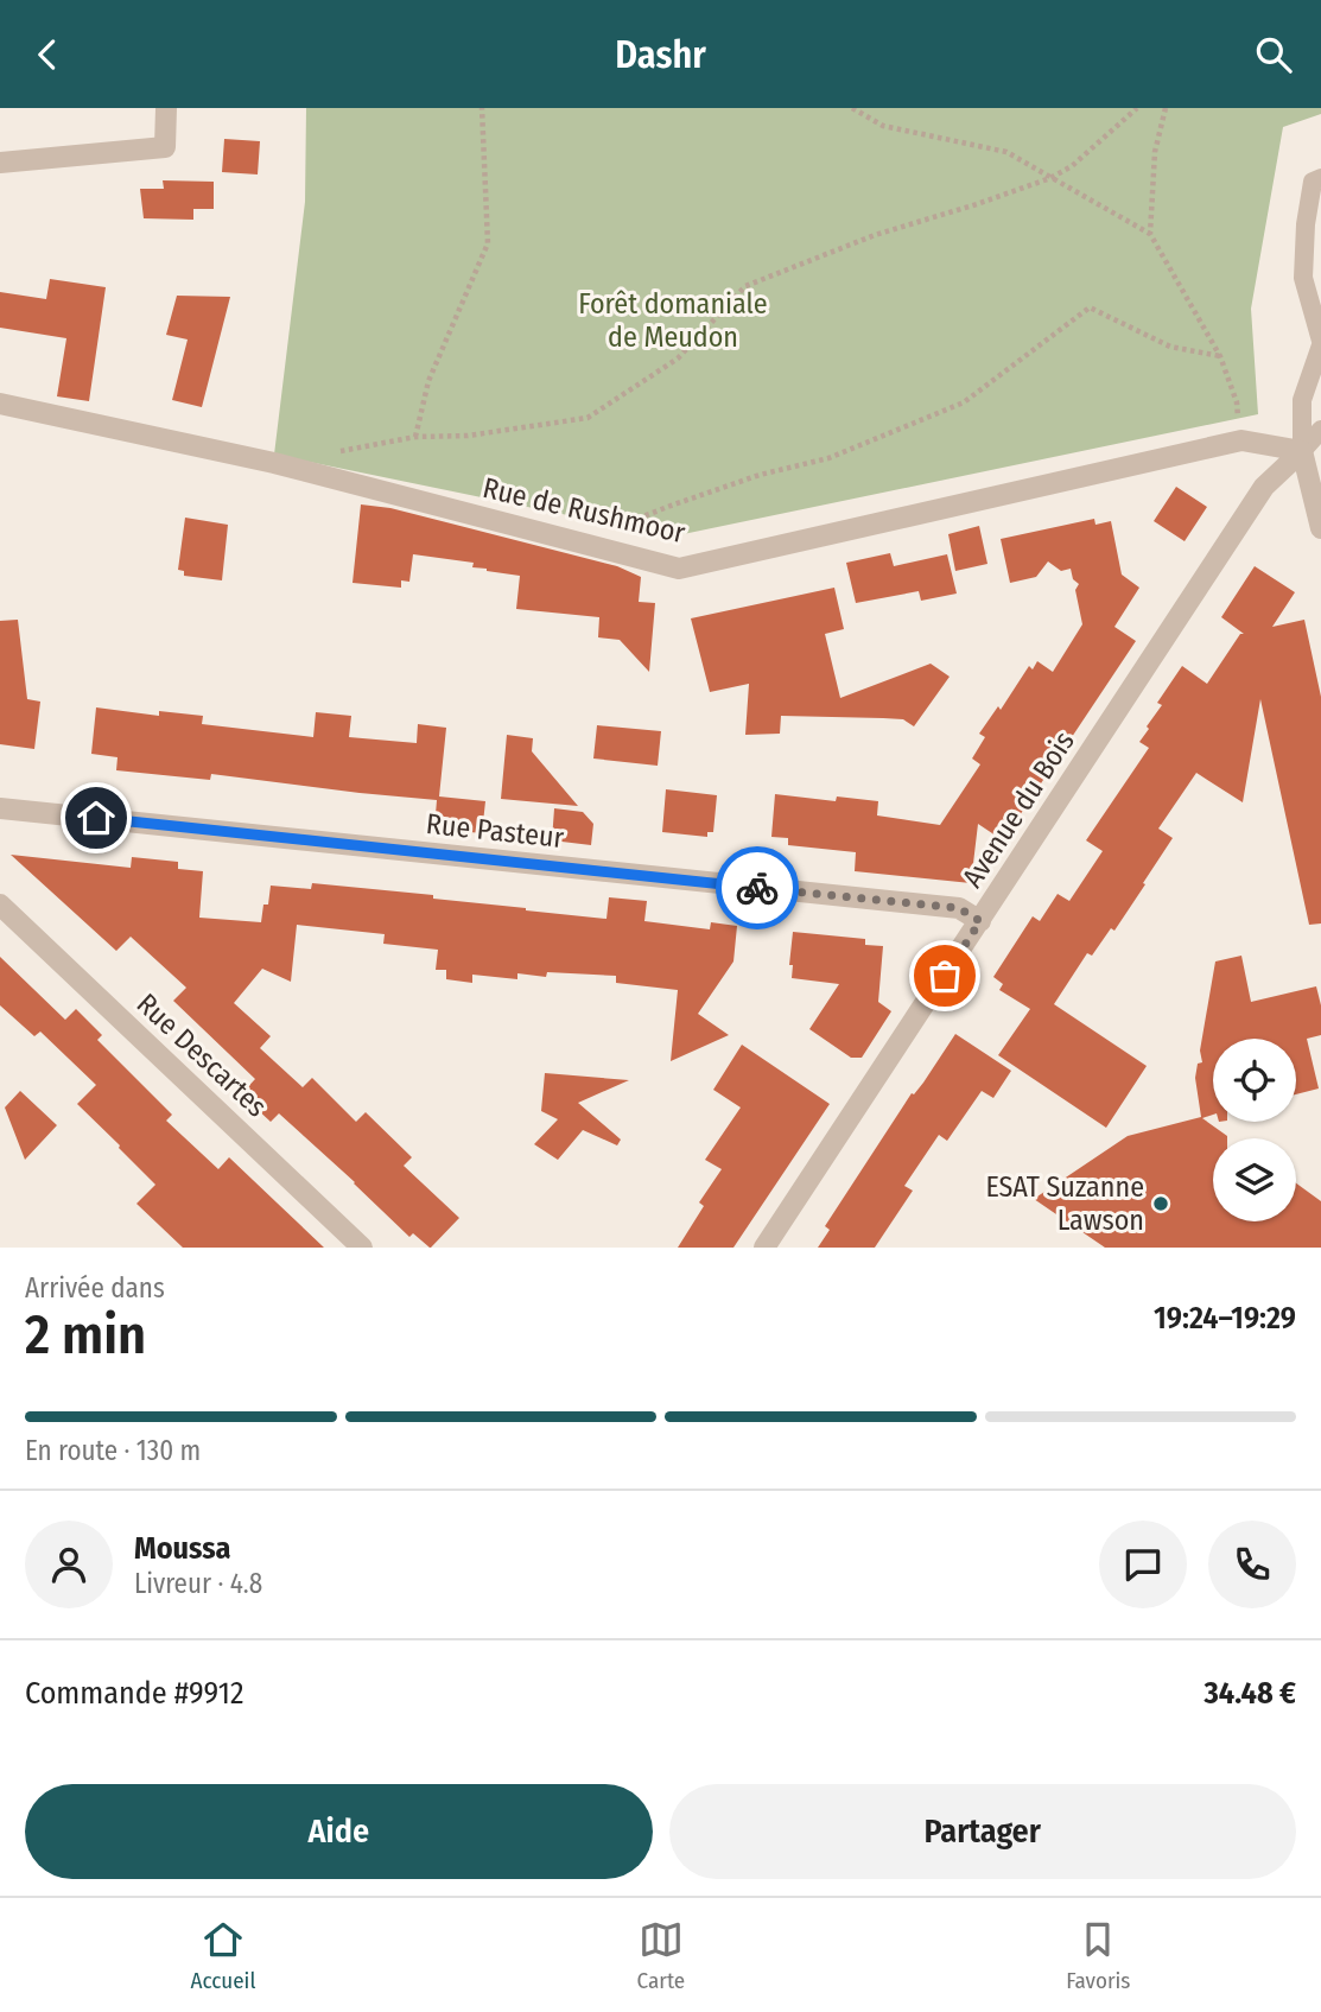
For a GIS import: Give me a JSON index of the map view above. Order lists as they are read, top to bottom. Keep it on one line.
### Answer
{"streets":{"street":["Rue de Rushmoor","Avenue du Bois","Rue Pasteur","Rue Descartes"]},"crossings":[["Rue de Rushmoor","Avenue du Bois"],["Avenue du Bois","Rue Pasteur"]],"parks":["Forêt domaniale de Meudon"],"places":["ESAT Suzanne Lawson"],"page":{"header":"Dashr","heading":["2 min","Arrivée dans","19:24–19:29"],"panel":["Moussa","Livreur · 4.8","Commande #9912","34.48 €"],"bar":"En route · 130 m","buttons":["Aide","Partager"],"tabs":["Accueil","Carte","Favoris"]}}
